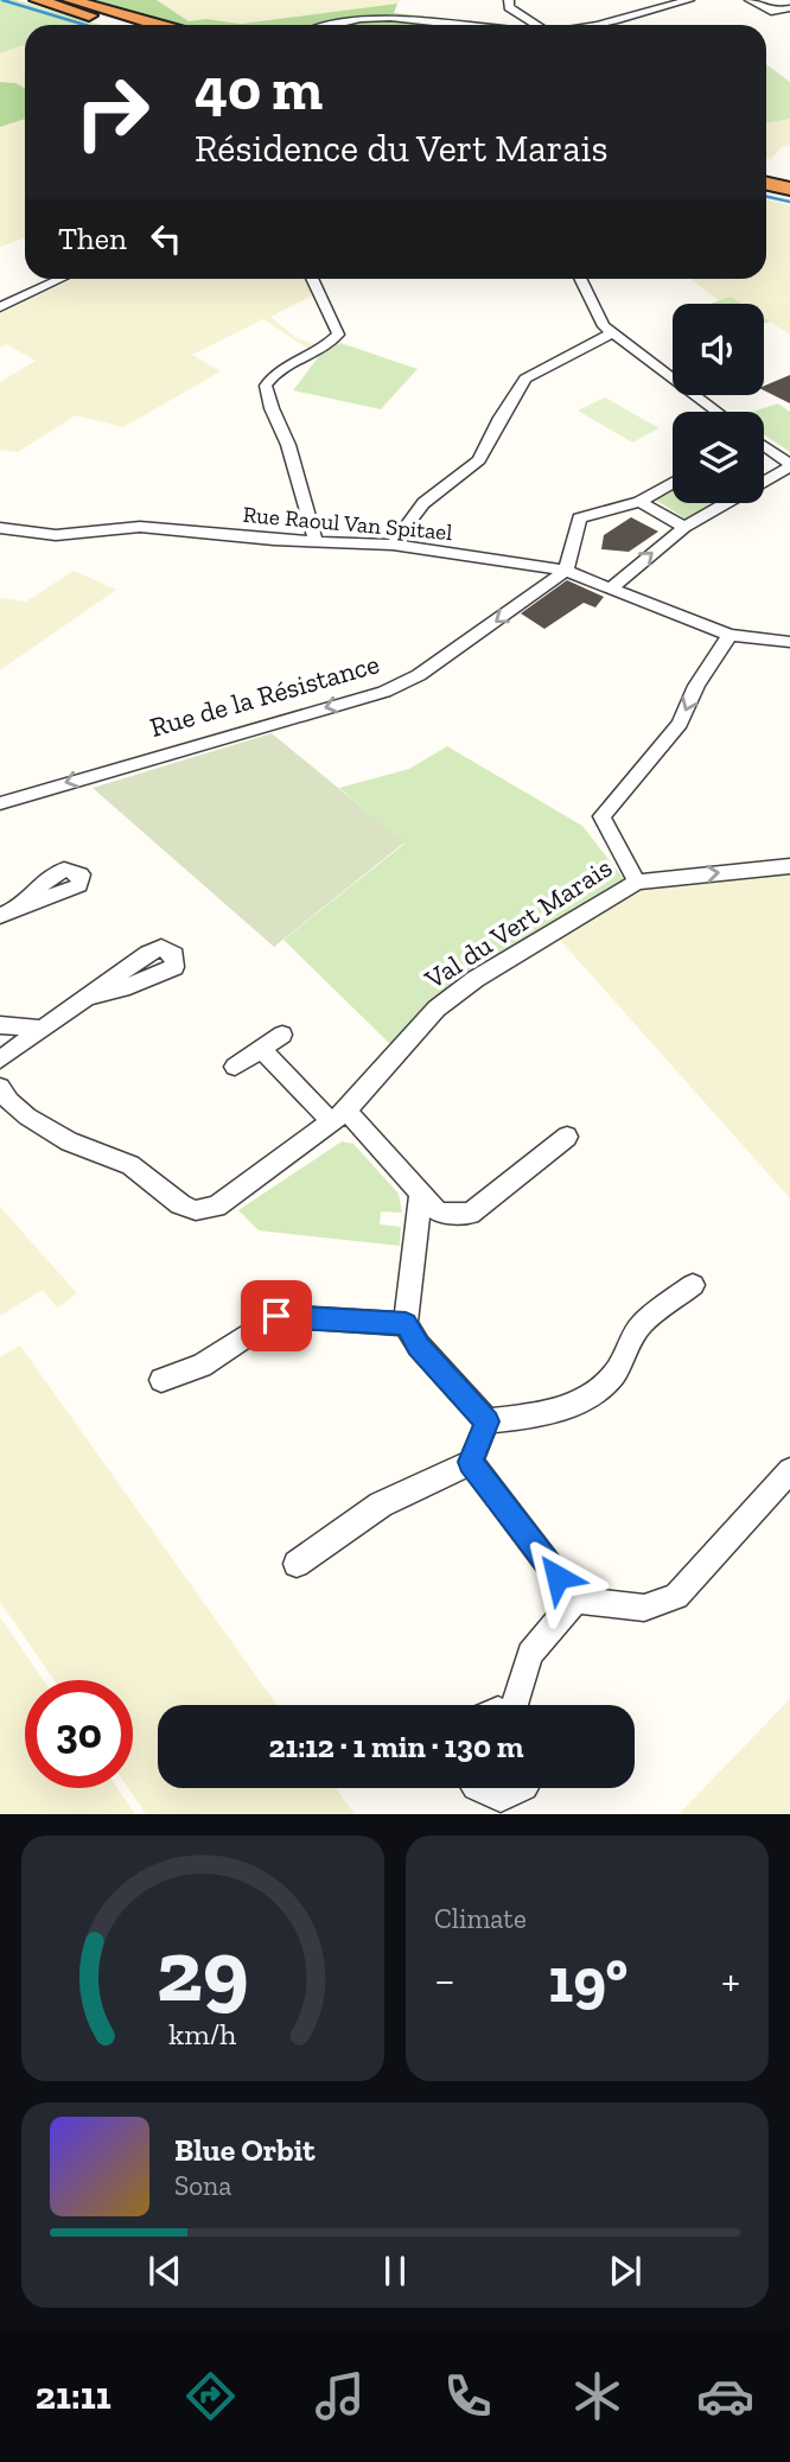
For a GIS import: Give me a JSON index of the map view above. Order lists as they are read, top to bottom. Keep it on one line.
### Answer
{"streets":{"street":["Rue Raoul Van Spitael","Rue de la Résistance","Val du Vert Marais"]},"crossings":[["Rue Raoul Van Spitael","Rue de la Résistance"],["Rue Raoul Van Spitael","Val du Vert Marais"]],"one_way":["Rue de la Résistance"],"page":{"turn":["40 m","Résidence du Vert Marais"],"then":"Then","limit":"30","trip":"21:12 · 1 min · 130 m","tile":"Climate","heat":["−","19°","+"],"song":["Blue Orbit","Sona"],"tabs":"21:11","gauge":["29","km/h"]}}
